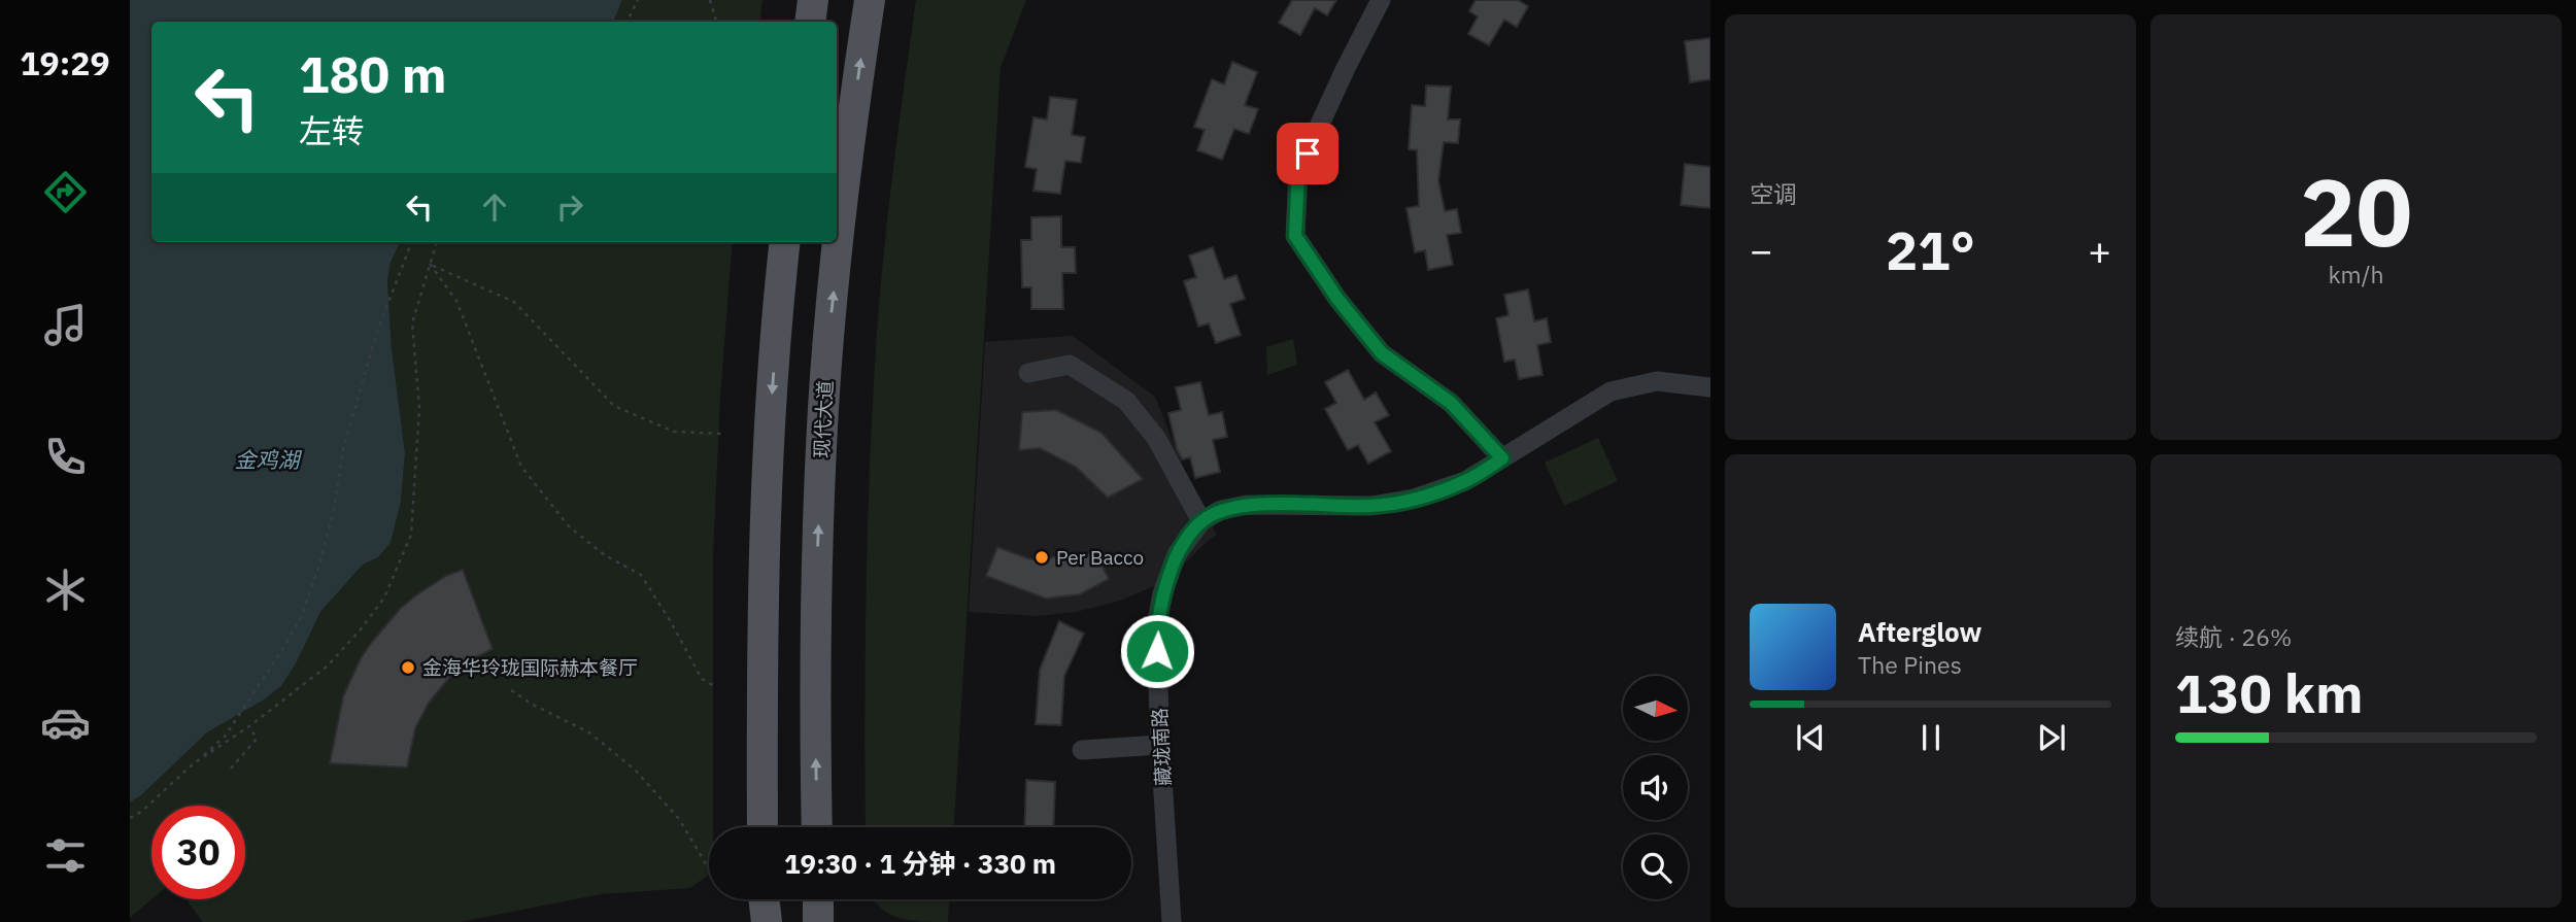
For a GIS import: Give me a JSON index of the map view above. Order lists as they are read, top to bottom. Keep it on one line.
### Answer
{"streets":{"main road":["现代大道"],"street":["藏珑南路"]},"water":["金鸡湖"],"places":["Per Bacco","金海华玲珑国际赫本餐厅"],"north":"right","page":{"tabs":"19:29","tile":["空调",["20","km/h"],["续航 · 26%","130 km"]],"turn":["180 m","左转"],"heat":["−","21°","+"],"song":["Afterglow","The Pines"],"limit":"30","trip":"19:30 · 1 分钟 · 330 m"}}
